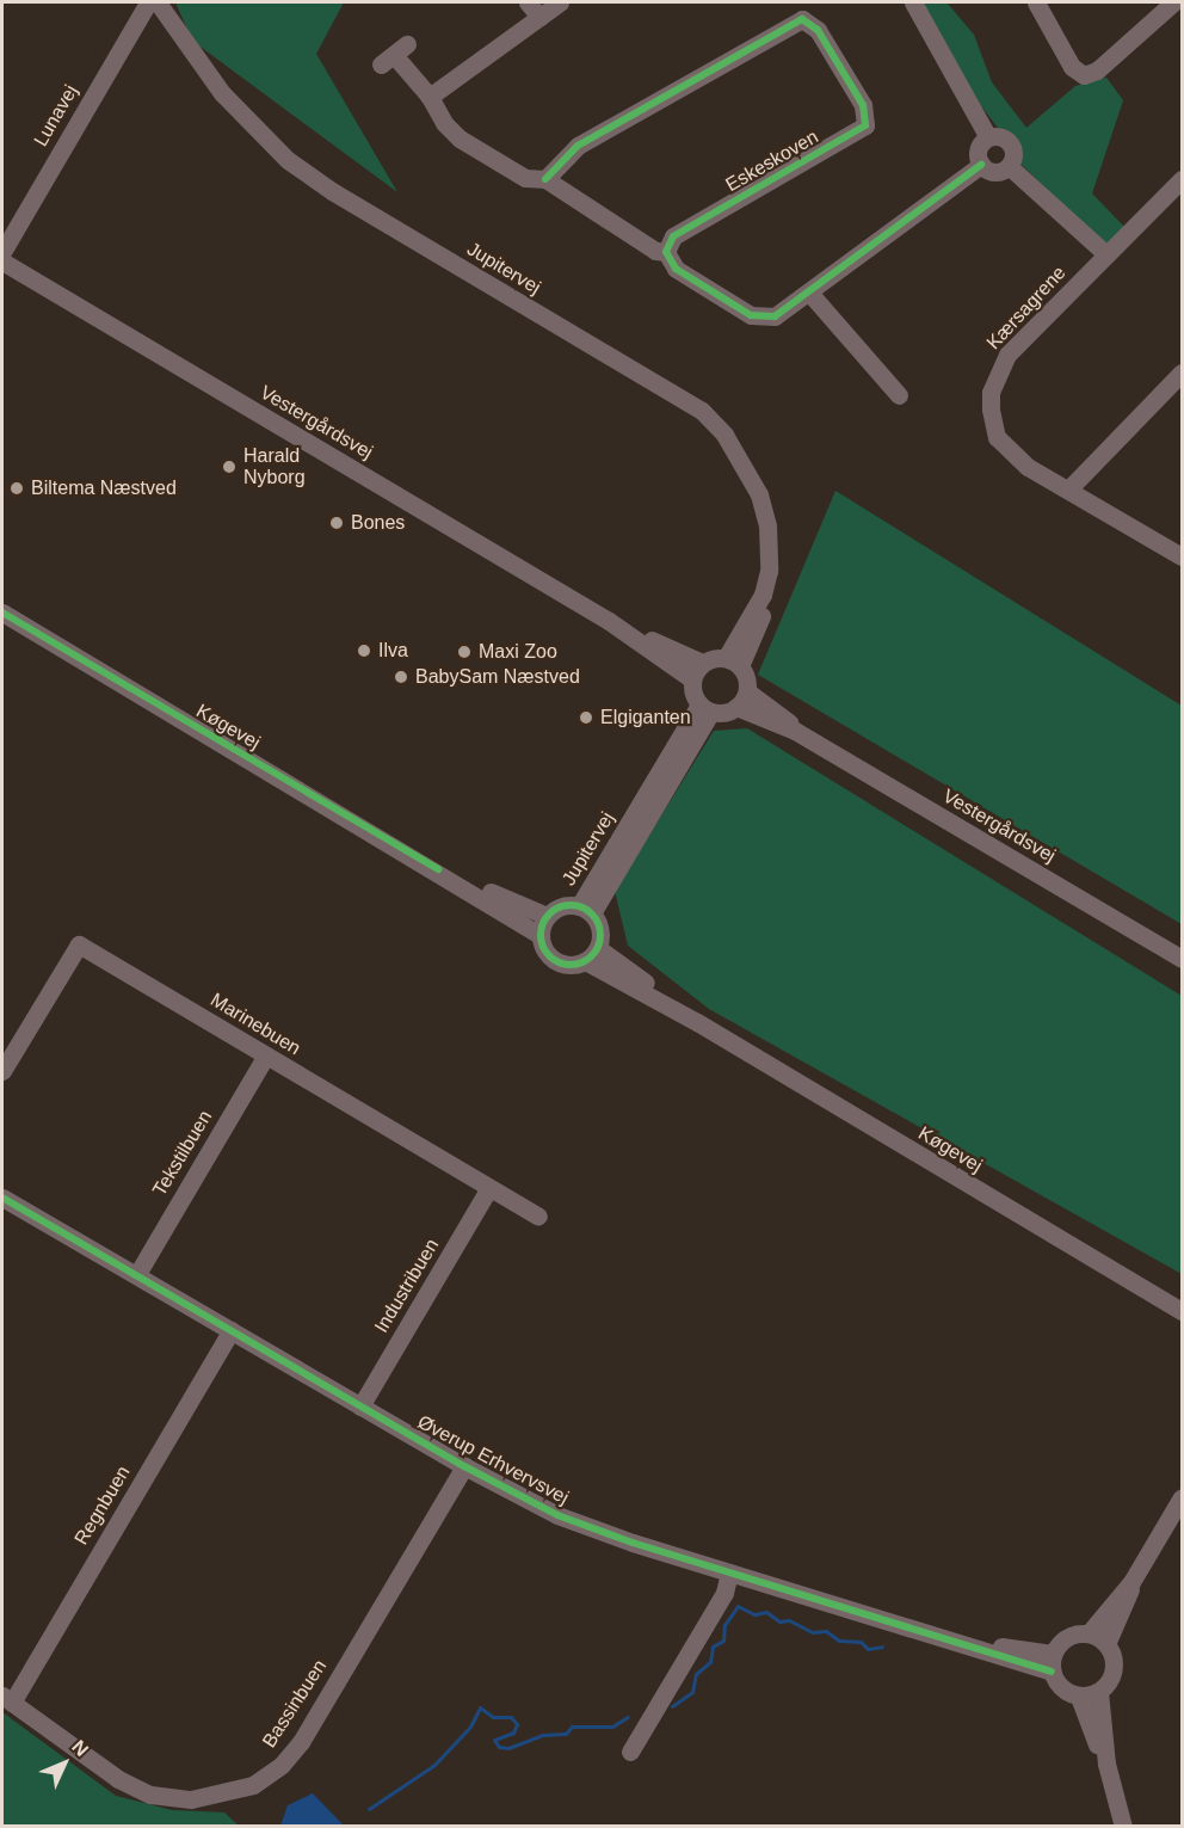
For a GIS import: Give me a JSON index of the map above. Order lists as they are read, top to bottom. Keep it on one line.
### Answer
{"streets":{"street":["Lunavej","Eskeskoven","Jupitervej","Kærsagrene","Vestergårdsvej","Køgevej","Marinebuen","Tekstilbuen","Industribuen","Øverup Erhvervsvej","Regnbuen","Bassinbuen"]},"crossings":[["Jupitervej","Køgevej"],["Marinebuen","Tekstilbuen"],["Marinebuen","Industribuen"],["Tekstilbuen","Øverup Erhvervsvej"],["Industribuen","Øverup Erhvervsvej"],["Øverup Erhvervsvej","Regnbuen"],["Øverup Erhvervsvej","Bassinbuen"],["Regnbuen","Bassinbuen"]],"places":["Harald Nyborg","Biltema Næstved","Bones","Ilva","Maxi Zoo","BabySam Næstved","Elgiganten"],"north":"top right"}
